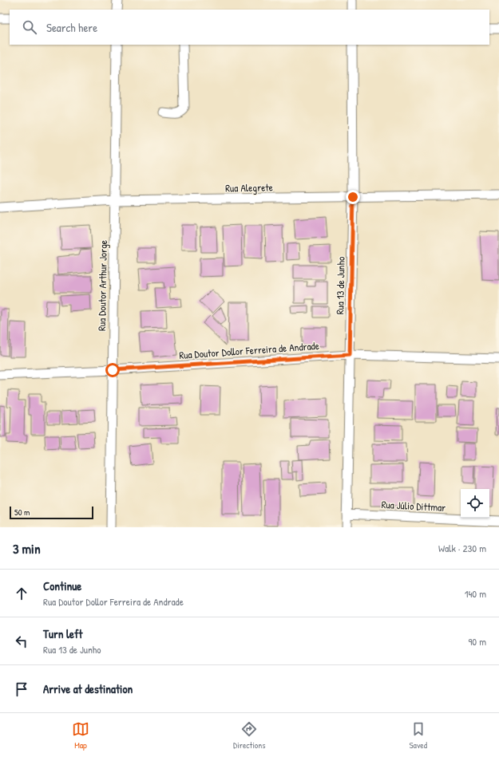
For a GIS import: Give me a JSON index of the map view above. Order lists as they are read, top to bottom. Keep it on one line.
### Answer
{"streets":{"street":["Rua Alegrete","Rua Doutor Arthur Jorge","Rua 13 de Junho","Rua Doutor Dollor Ferreira de Andrade","Rua Júlio Dittmar"]},"crossings":[["Rua Alegrete","Rua Doutor Arthur Jorge"],["Rua Alegrete","Rua 13 de Junho"],["Rua Doutor Arthur Jorge","Rua Doutor Dollor Ferreira de Andrade"],["Rua 13 de Junho","Rua Doutor Dollor Ferreira de Andrade"],["Rua 13 de Junho","Rua Júlio Dittmar"]],"scale_bar":"50 m","page":{"search":"Search here","scale":"50 m","heading":["3 min","Walk · 230 m"],"list":[["Continue","Rua Doutor Dollor Ferreira de Andrade","140 m"],["Turn left","Rua 13 de Junho","90 m"],"Arrive at destination"],"nav":["Map","Directions","Saved"]}}
